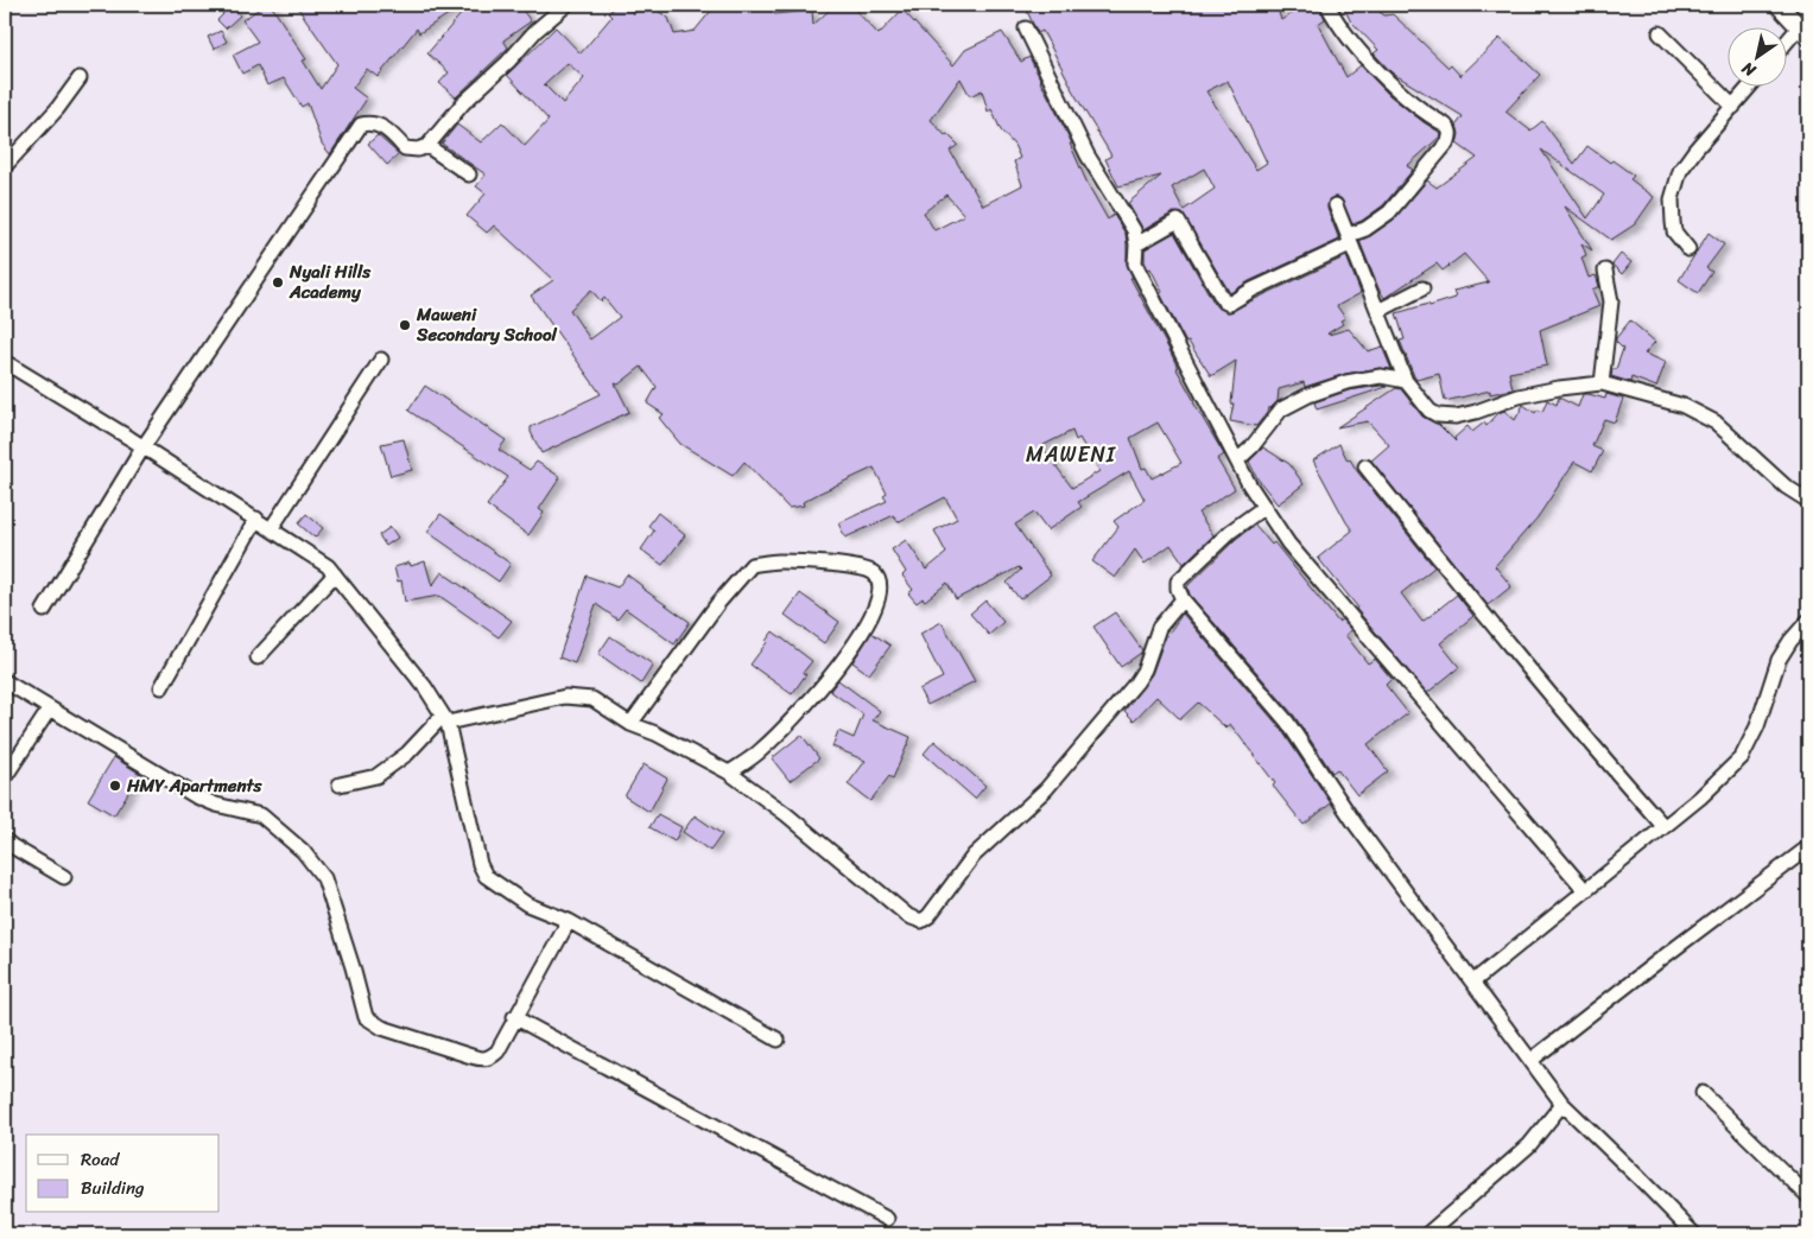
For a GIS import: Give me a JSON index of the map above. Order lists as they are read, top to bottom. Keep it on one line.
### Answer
{"districts":["MAWENI"],"places":["Nyali Hills Academy","Maweni Secondary School","HMY Apartments"],"legend":["Road","Building"],"north":"bottom left"}
